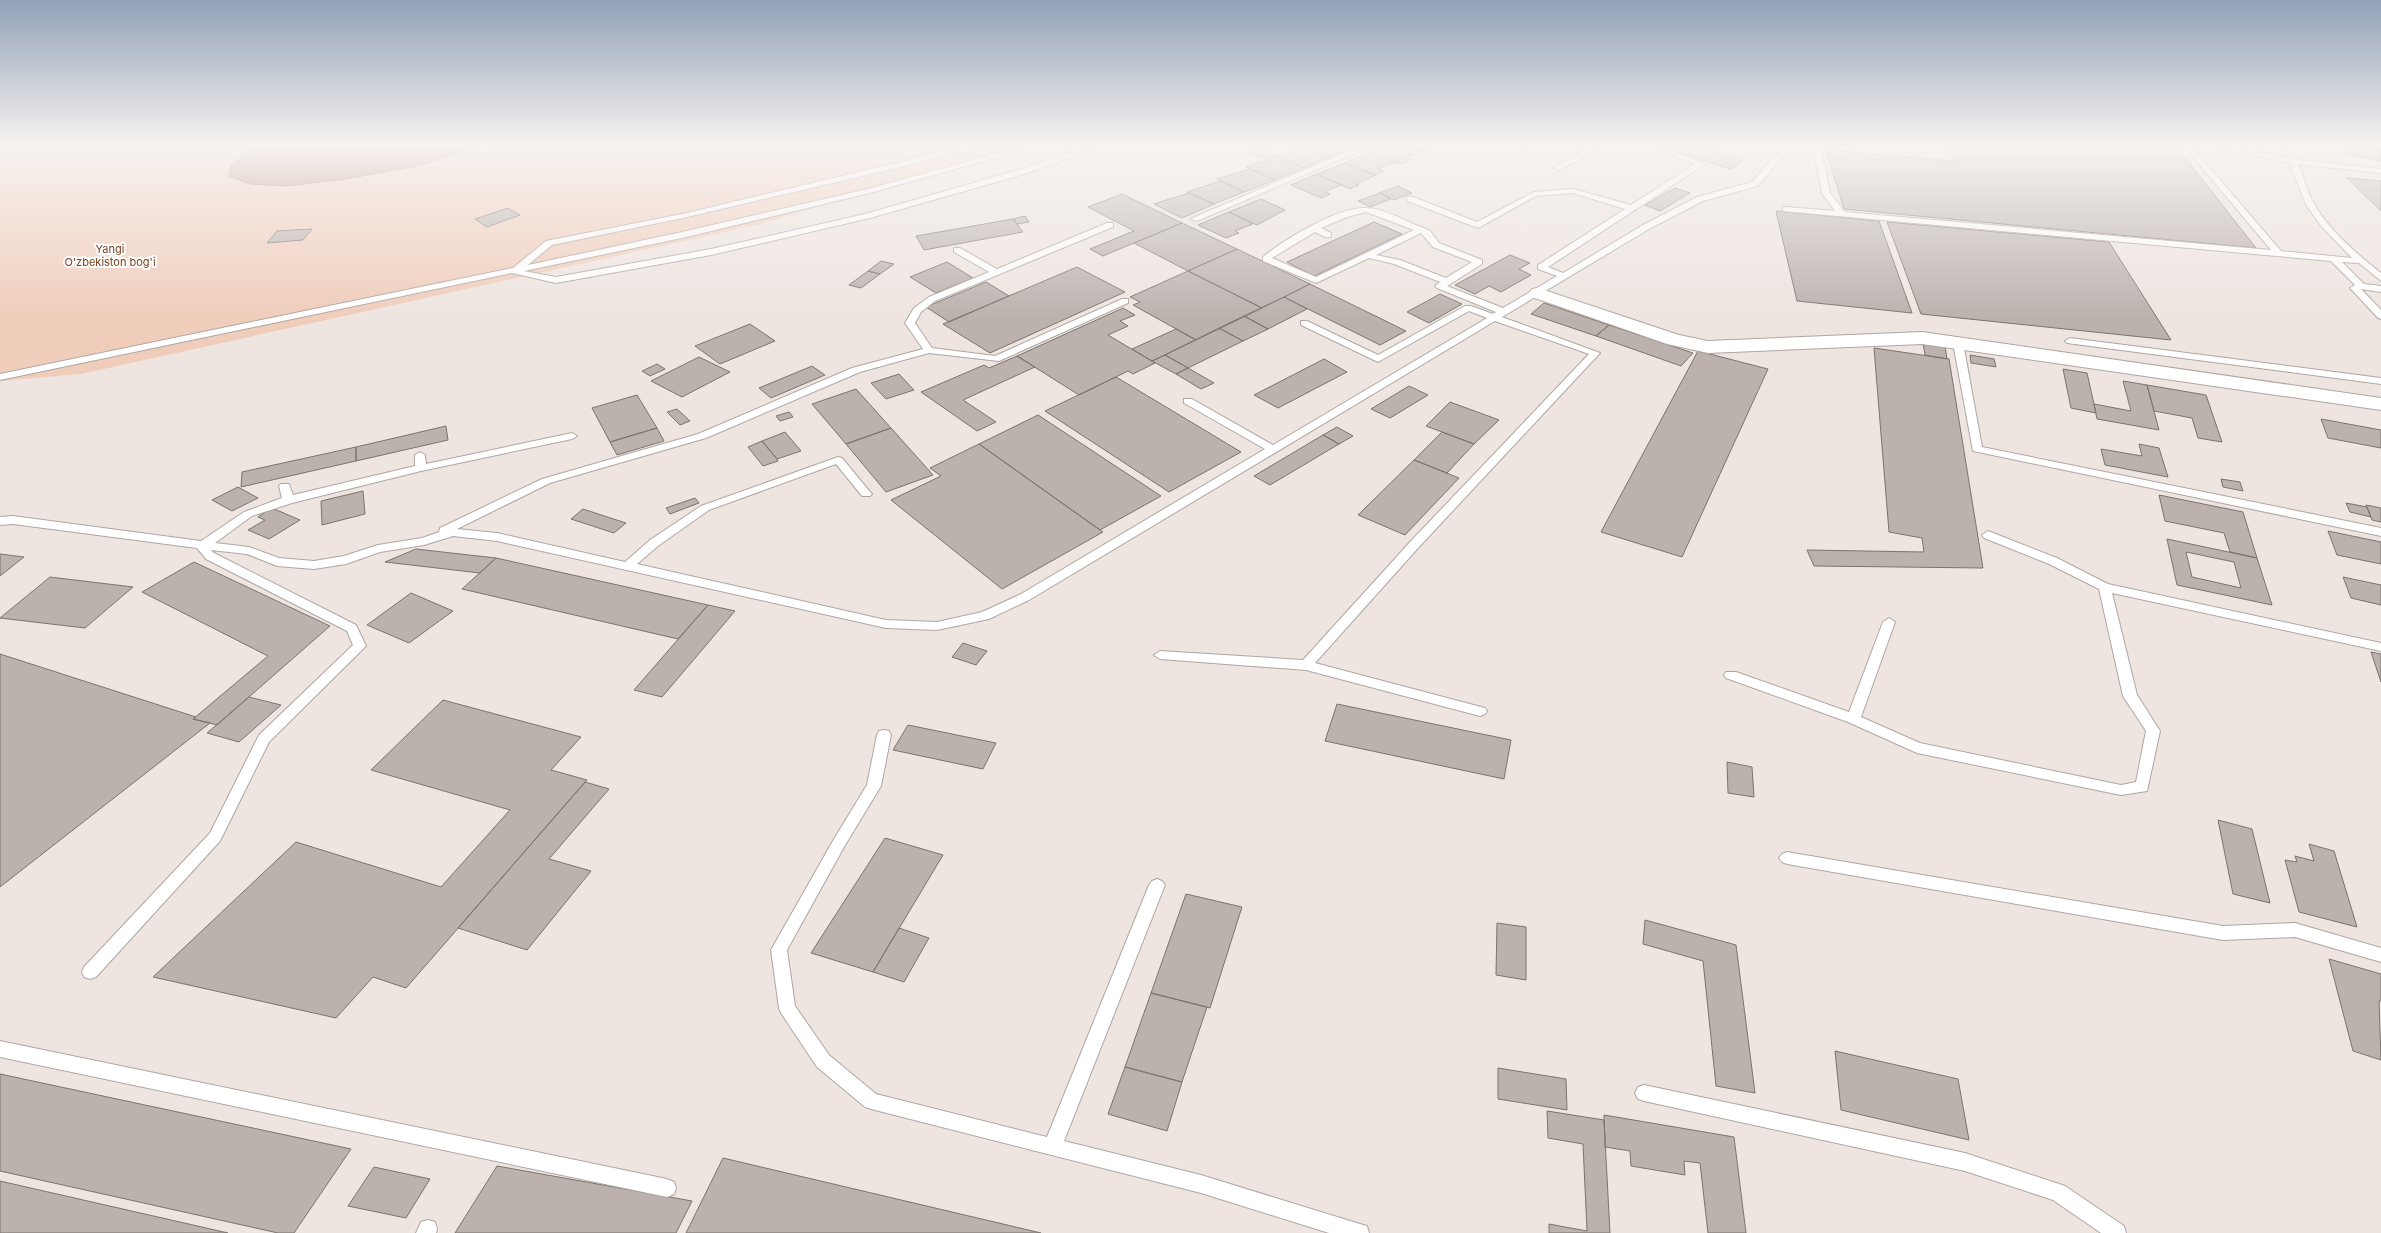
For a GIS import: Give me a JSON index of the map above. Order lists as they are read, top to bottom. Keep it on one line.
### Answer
{"parks":["Yangi O'zbekiston bog'i"]}
